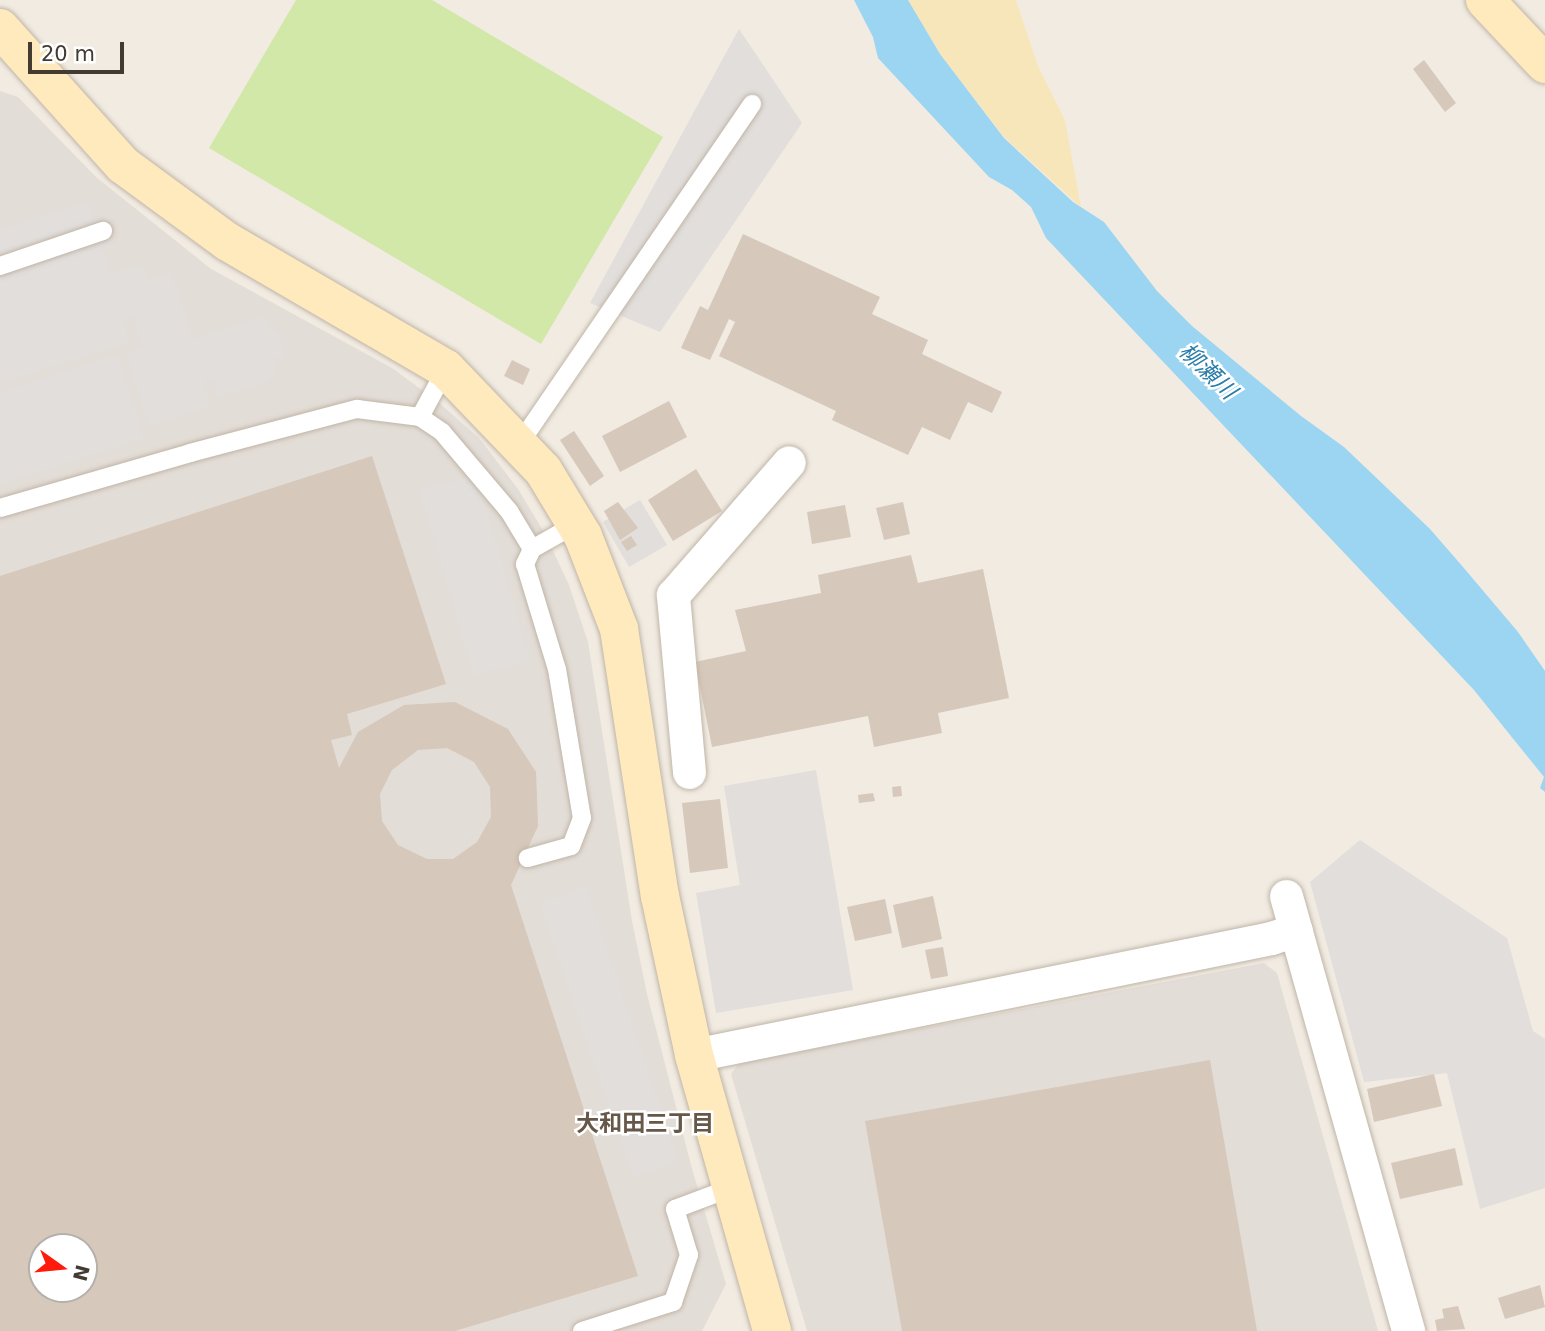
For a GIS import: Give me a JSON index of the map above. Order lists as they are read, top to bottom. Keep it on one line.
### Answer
{"districts":["大和田三丁目"],"water":["柳瀬川"],"scale_bar":"20 m","north":"right"}
